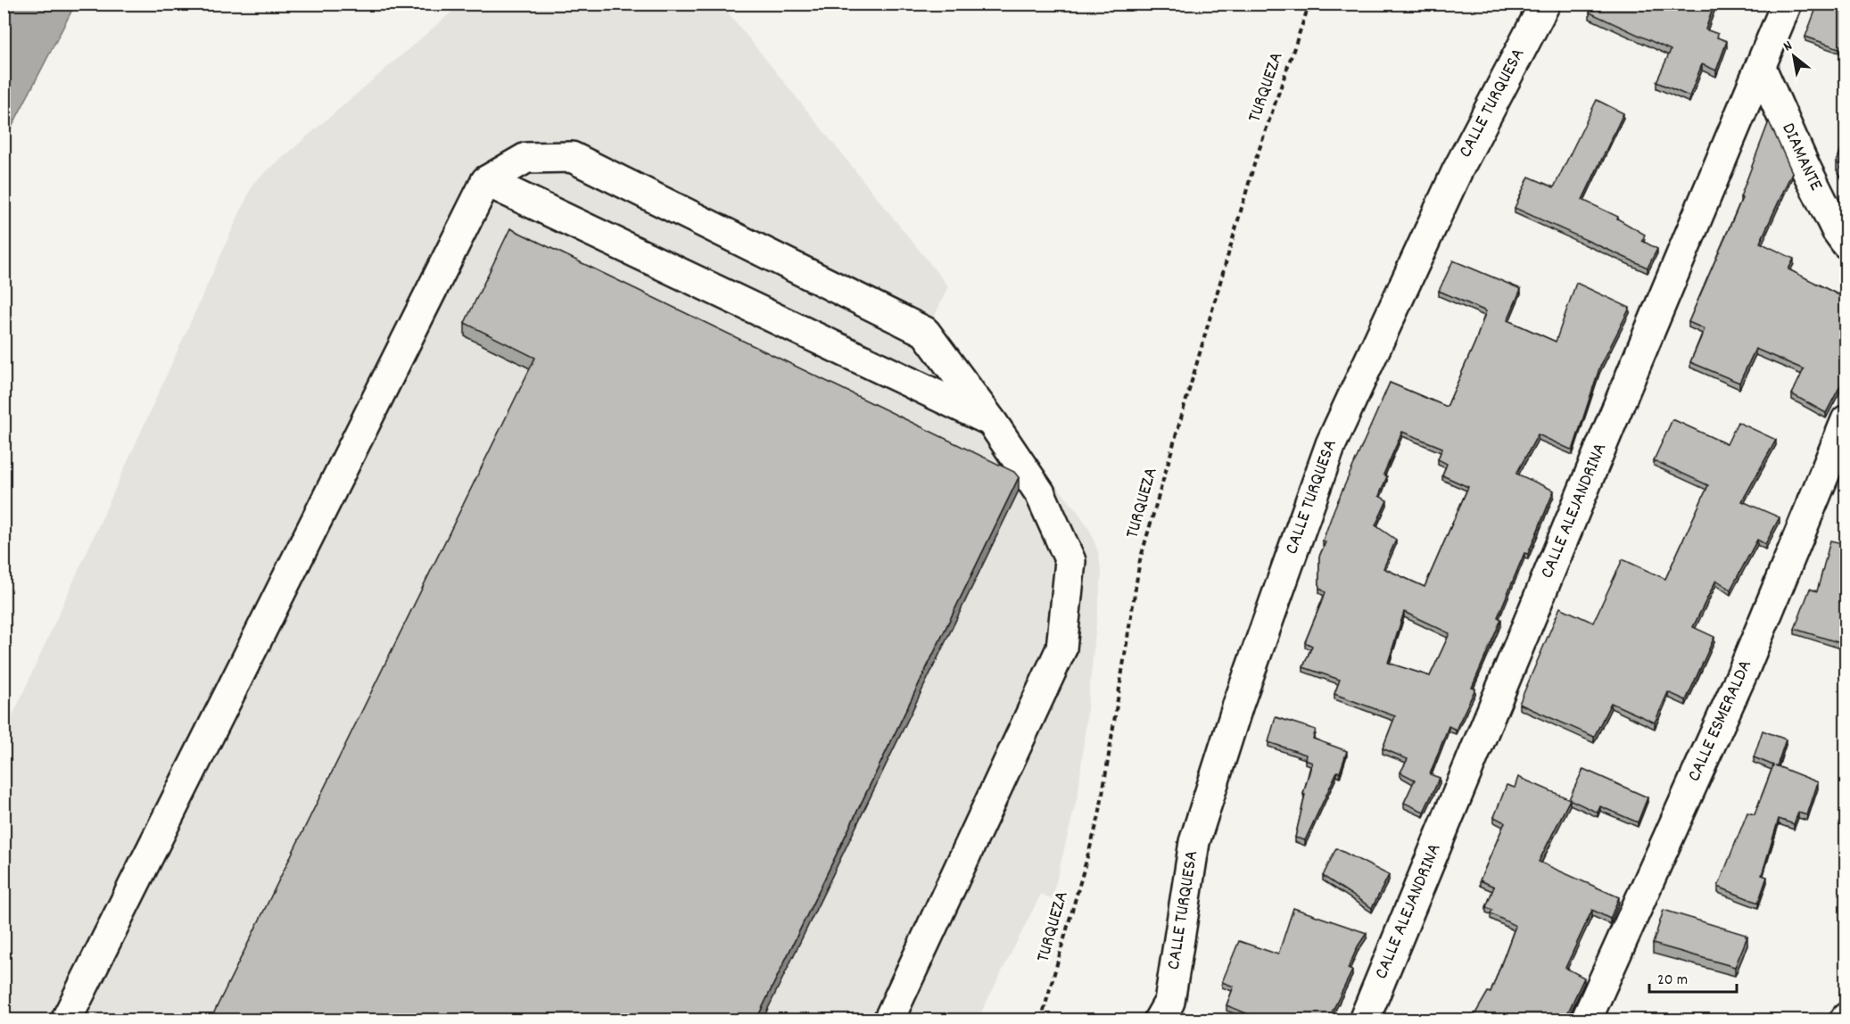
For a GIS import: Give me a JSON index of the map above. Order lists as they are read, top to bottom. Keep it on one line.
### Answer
{"streets":{"street":["CALLE TURQUESA","DIAMANTE","CALLE ALEJANDRINA","CALLE ESMERALDA"],"path":["TURQUEZA"]},"crossings":[["DIAMANTE","CALLE ALEJANDRINA"]],"scale_bar":"20 m","north":"top left"}
